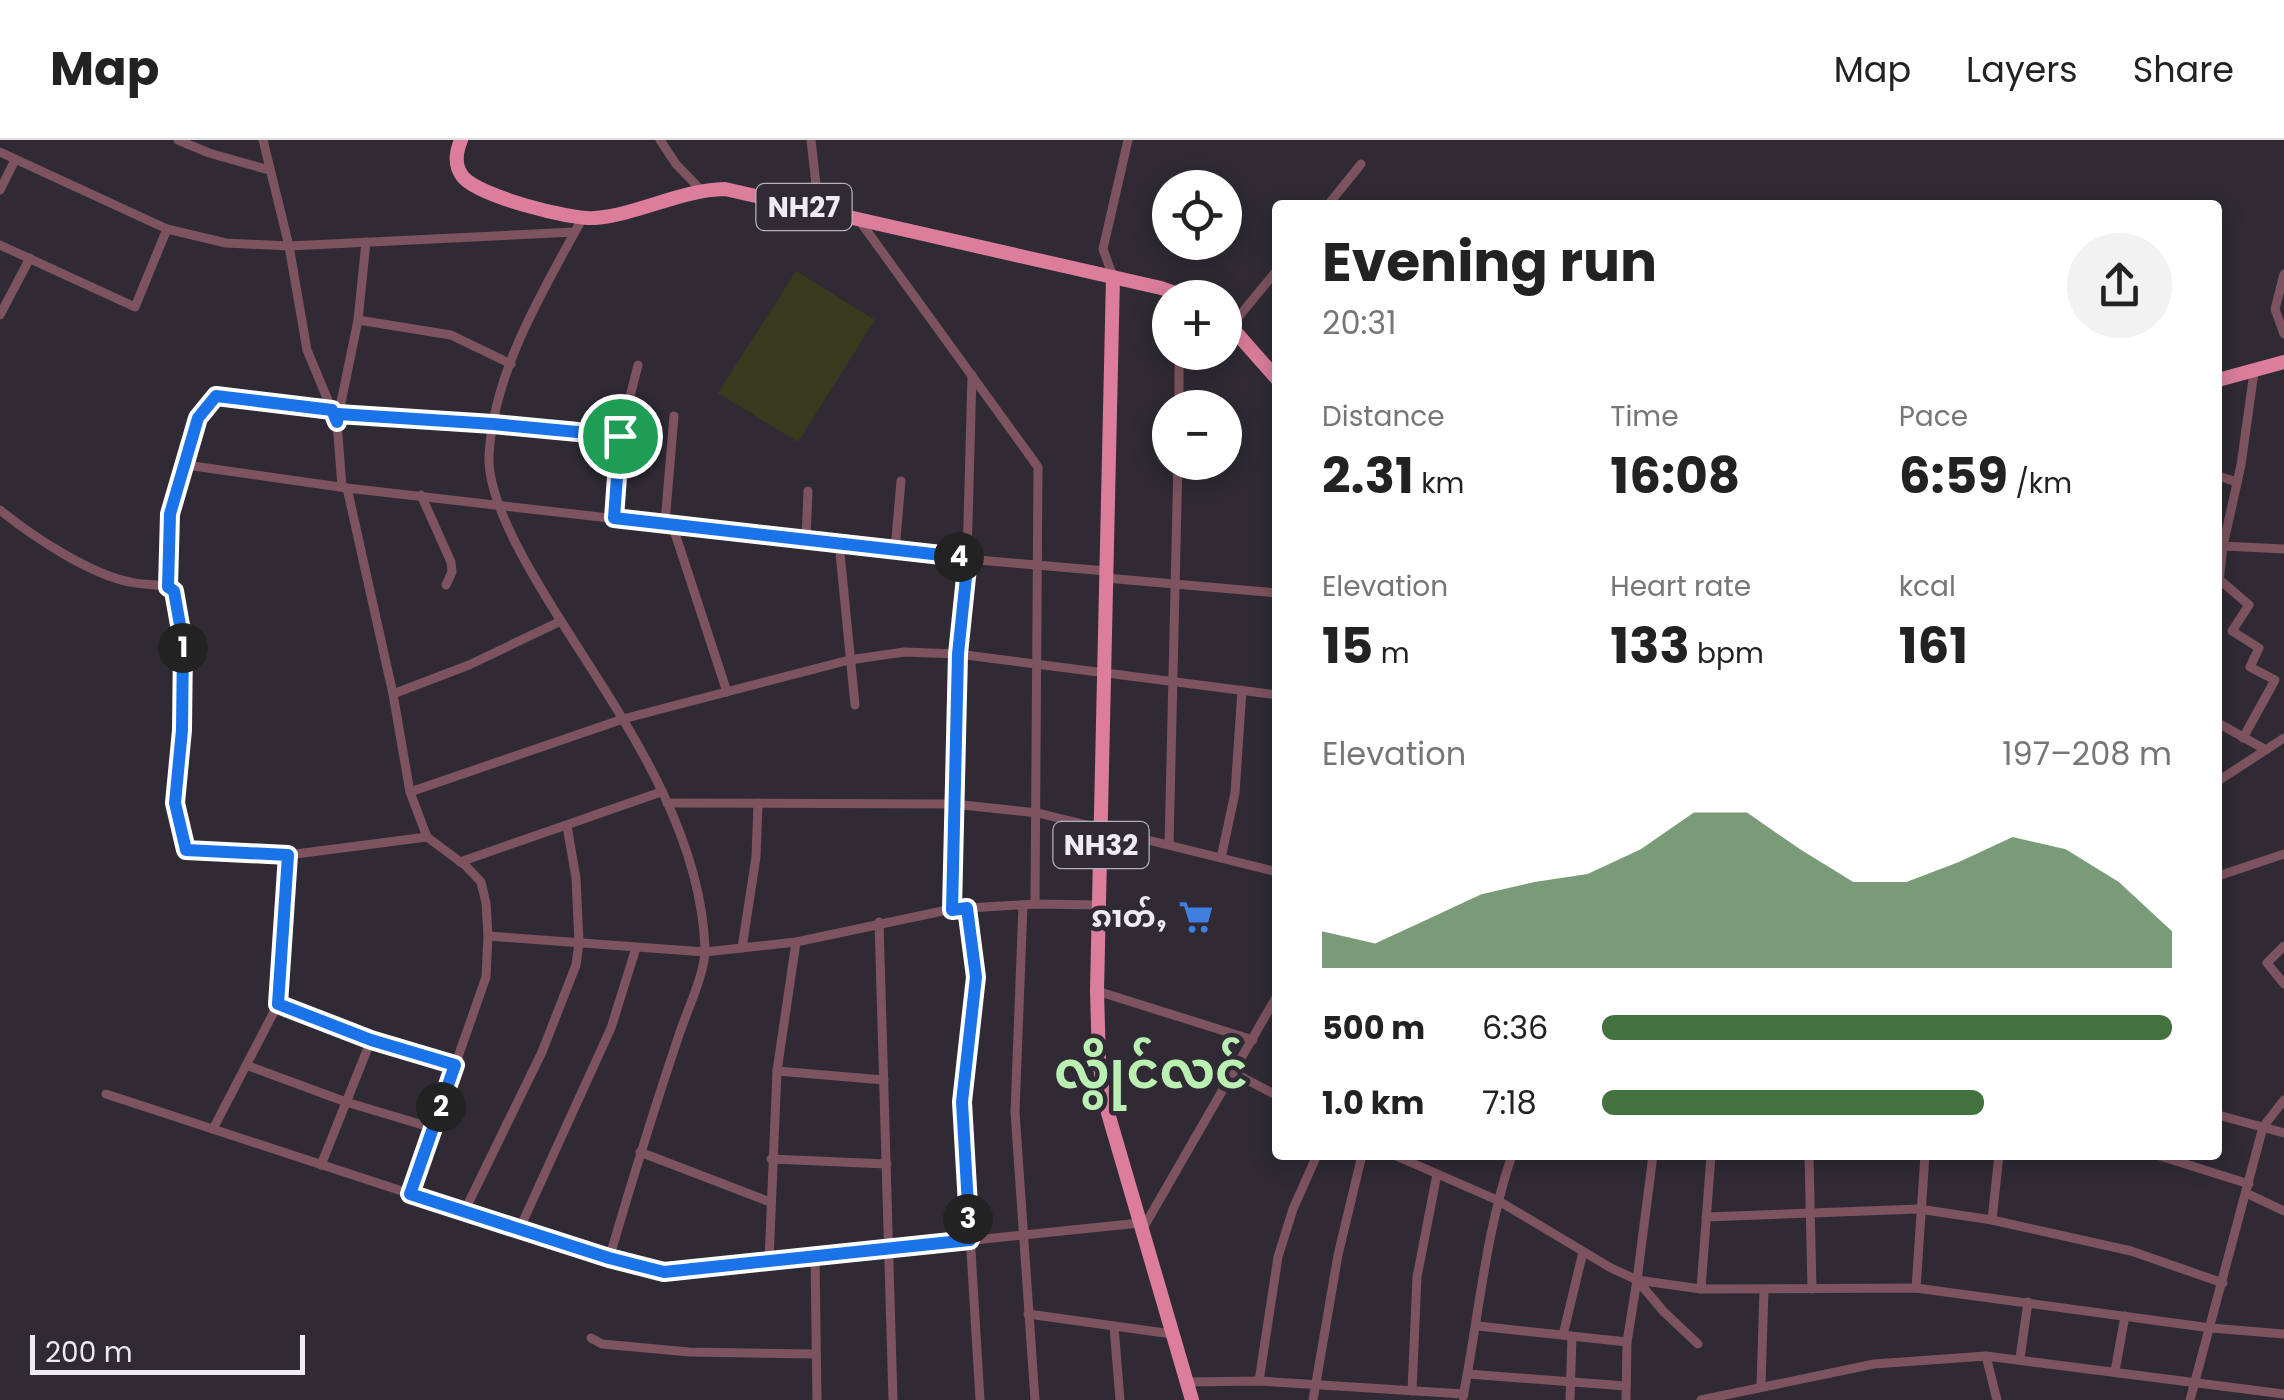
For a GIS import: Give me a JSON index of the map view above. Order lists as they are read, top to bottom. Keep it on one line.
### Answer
{"streets":{"highway":["NH27","NH32"]},"crossings":[["NH27","NH32"]],"districts":["လွိုင်လင်"],"places":{"supermarket":["ၵၢတ်ႇ"]},"scale_bar":"200 m","page":{"header":"Map","nav":["Map","Layers","Share"],"map_buttons":["+","−"],"heading":["Evening run","20:31"],"stats":[["Distance","2.31 km"],["Time","16:08"],["Pace","6:59 /km"],["Elevation","15 m"],["Heart rate","133 bpm"],["kcal","161"]],"pins":["4","1","2","3"],"chart":["Elevation","197–208 m"],"list":[{"name":"500 m","note":"6:36"},{"name":"1.0 km","note":"7:18"}],"scale":"200 m"}}
